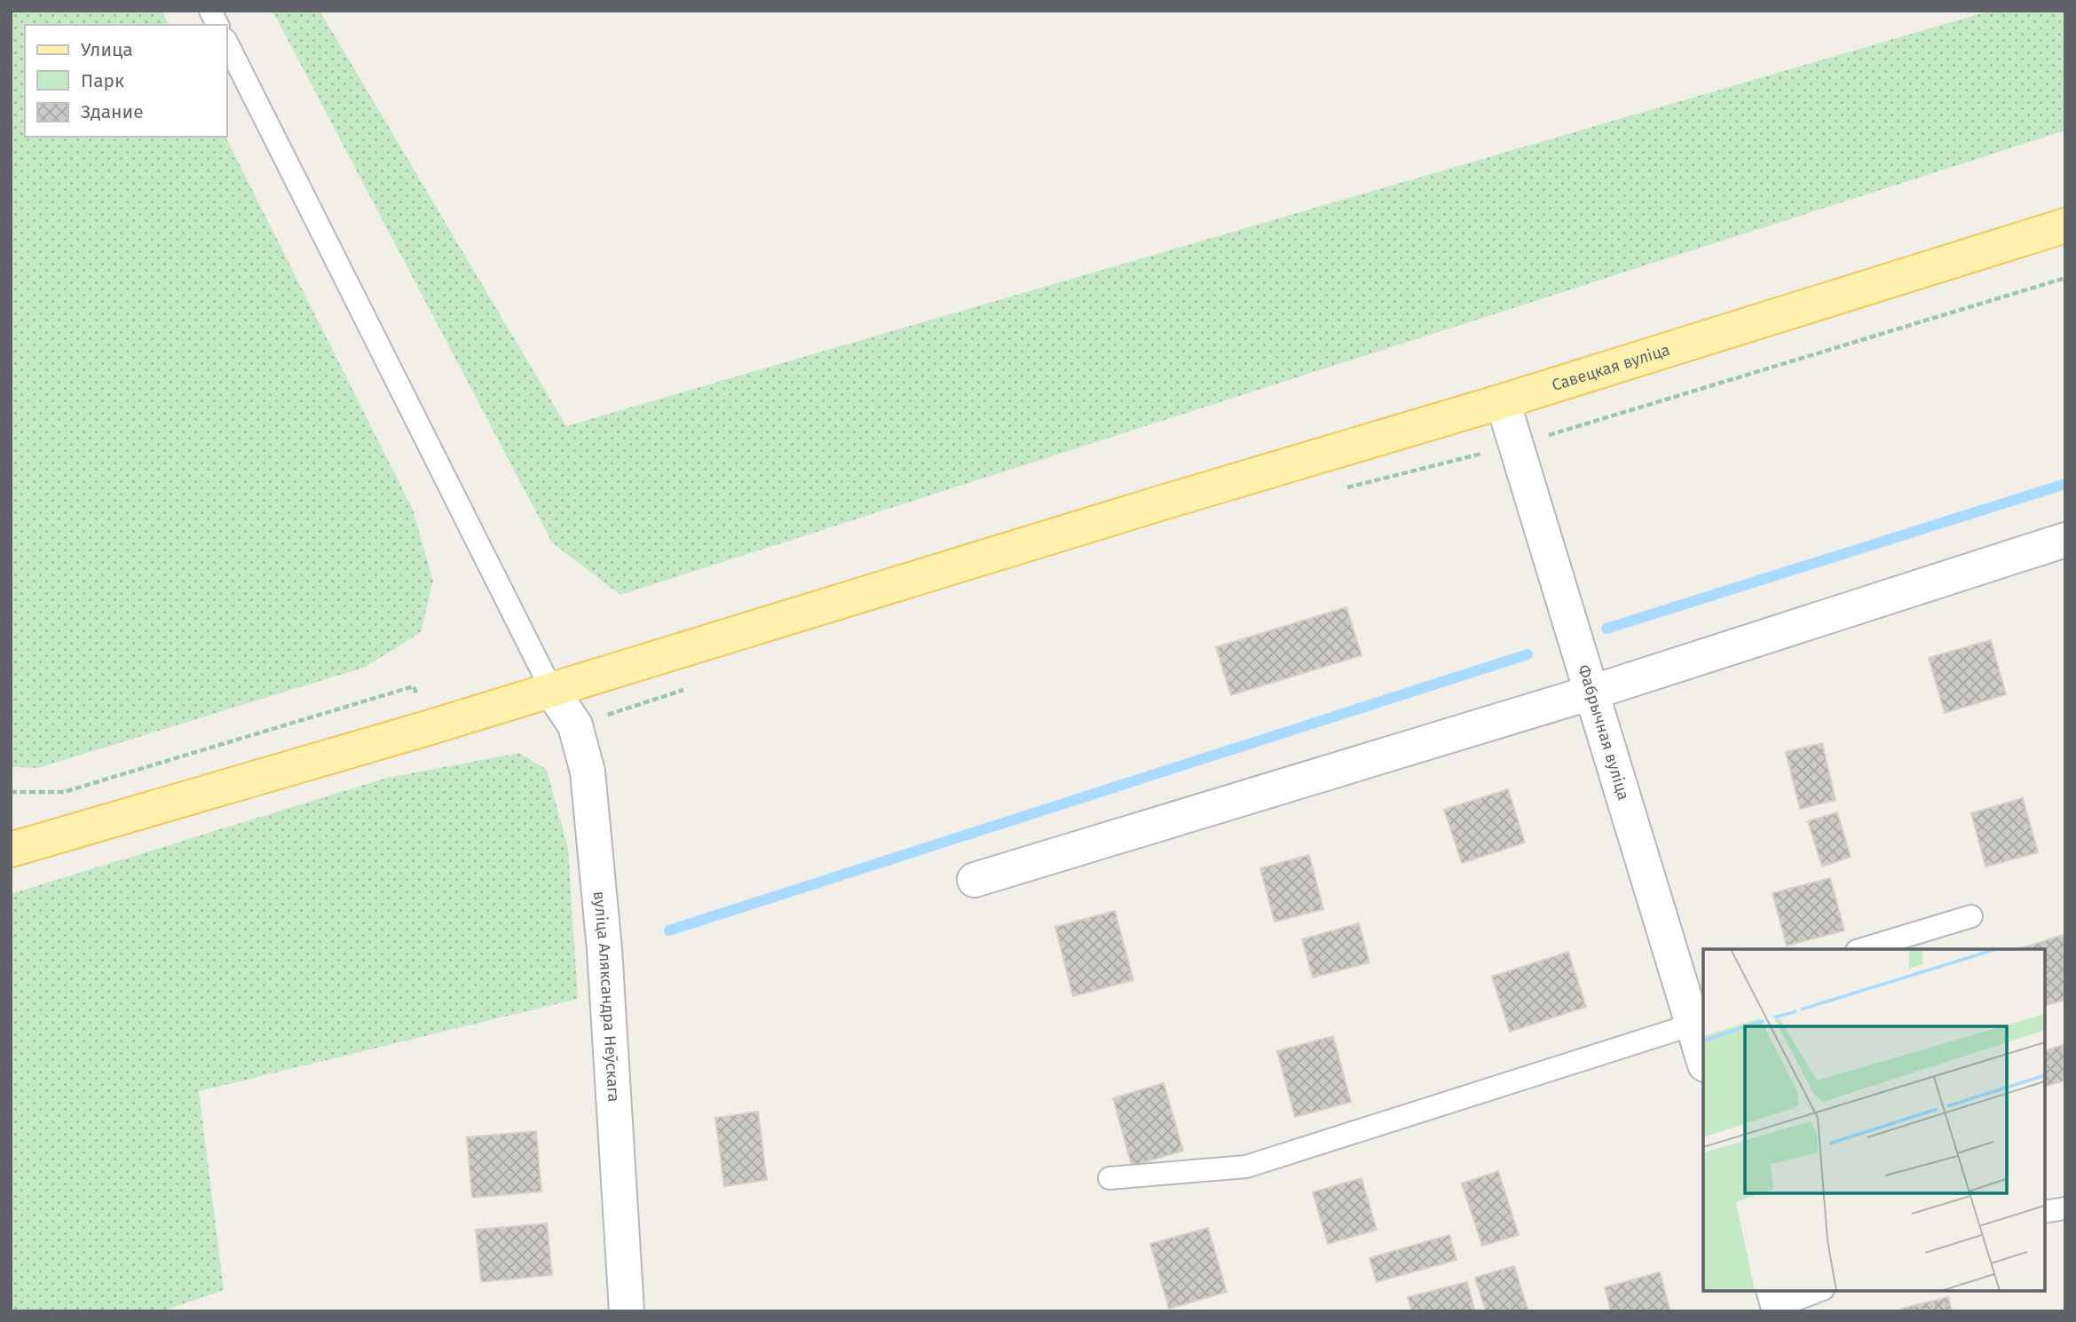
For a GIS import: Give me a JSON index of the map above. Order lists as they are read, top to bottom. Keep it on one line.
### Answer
{"streets":{"main road":["Савецкая вуліца"],"street":["Фабрычная вуліца","вуліца Аляксандра Неўскага"]},"crossings":[["Савецкая вуліца","Фабрычная вуліца"],["Савецкая вуліца","вуліца Аляксандра Неўскага"]],"legend":["Улица","Парк","Здание"]}
